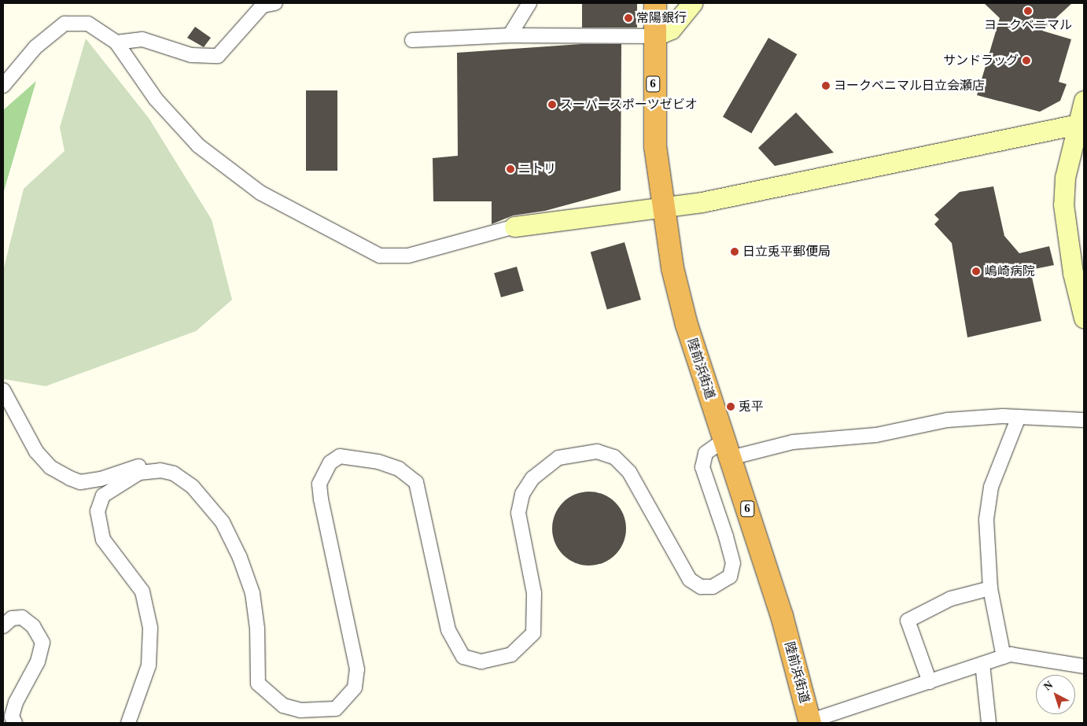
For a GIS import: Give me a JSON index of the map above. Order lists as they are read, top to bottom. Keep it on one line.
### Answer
{"streets":{"highway":["6","陸前浜街道"]},"places":["ヨークベニマル","常陽銀行","サンドラッグ","ヨークベニマル日立会瀬店","スーパースポーツゼビオ","ニトリ","日立兎平郵便局","嶋崎病院","兎平"],"north":"top left"}
